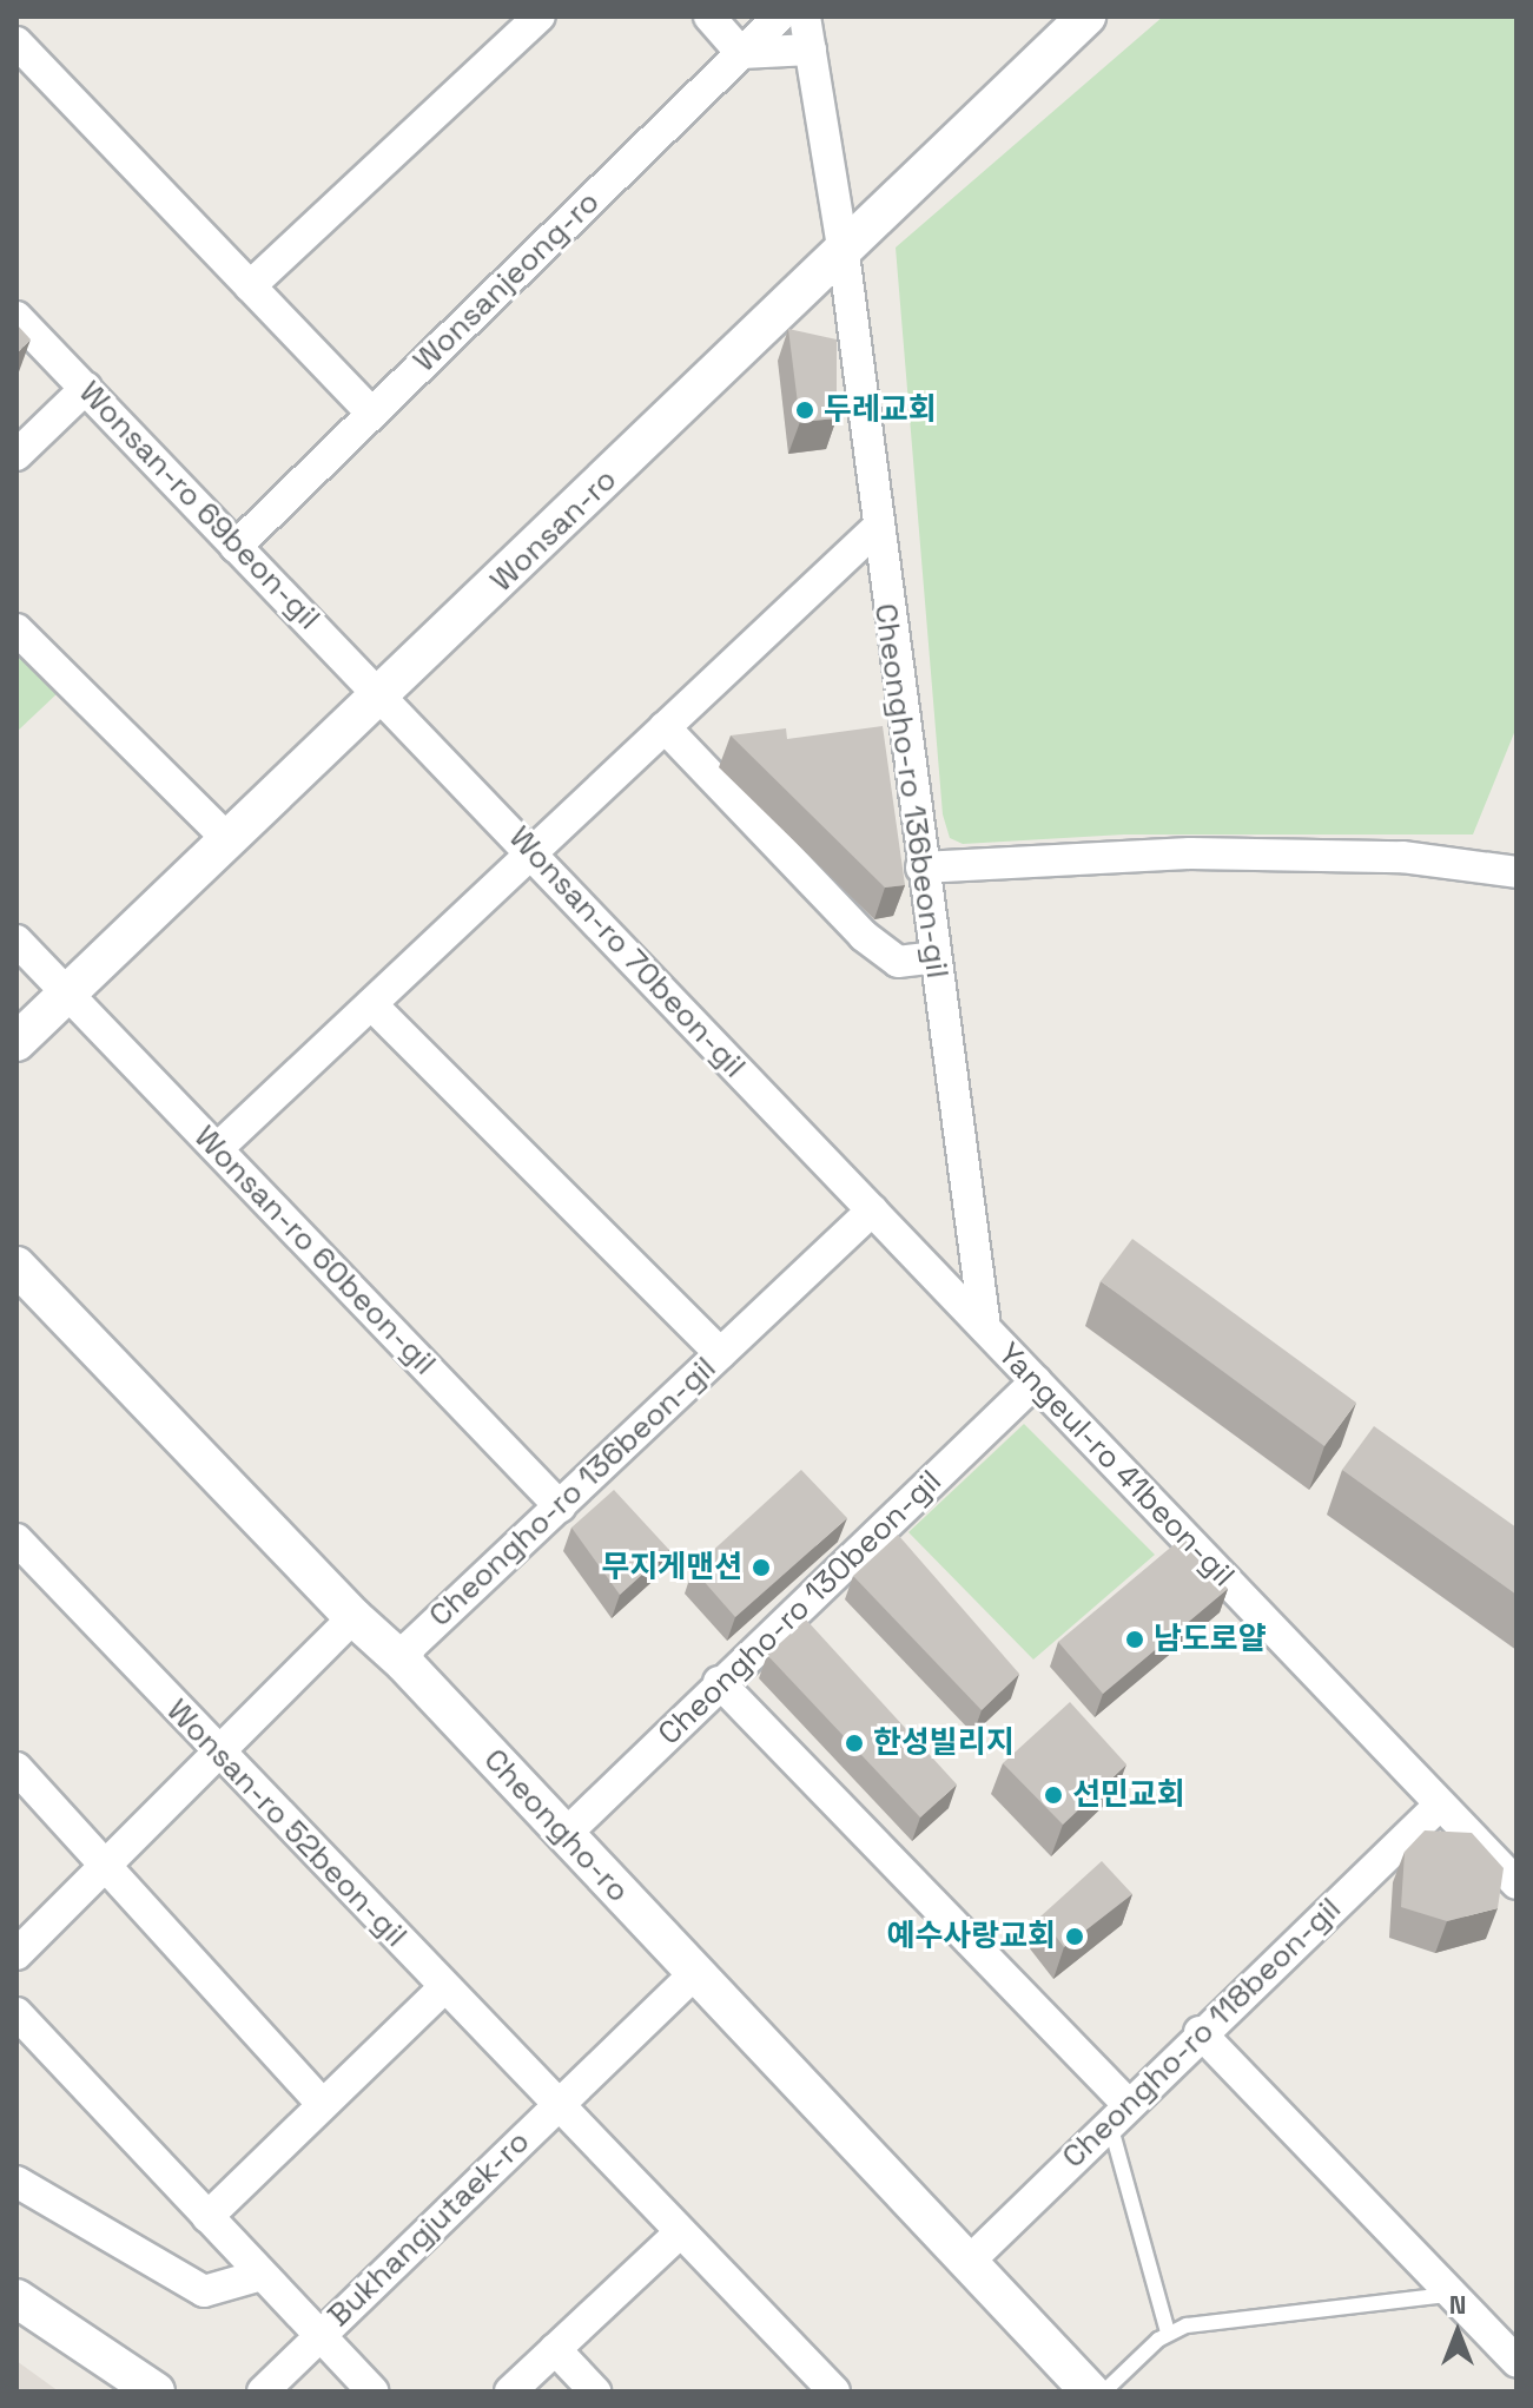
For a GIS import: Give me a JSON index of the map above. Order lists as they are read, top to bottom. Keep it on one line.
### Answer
{"streets":{"street":["Wonsanjeong-ro","Wonsan-ro 69beon-gil","Wonsan-ro","Cheongho-ro 136beon-gil","Wonsan-ro 70beon-gil","Wonsan-ro 60beon-gil","Yangeul-ro 41beon-gil","Cheongho-ro 130beon-gil","Wonsan-ro 52beon-gil","Cheongho-ro","Cheongho-ro 118beon-gil","Bukhangjutaek-ro"]},"crossings":[["Wonsanjeong-ro","Wonsan-ro 69beon-gil"],["Wonsan-ro 69beon-gil","Wonsan-ro"],["Wonsan-ro 69beon-gil","Wonsan-ro 70beon-gil"],["Wonsan-ro","Cheongho-ro 136beon-gil"],["Wonsan-ro","Wonsan-ro 70beon-gil"],["Wonsan-ro","Wonsan-ro 60beon-gil"],["Cheongho-ro 136beon-gil","Wonsan-ro 70beon-gil"],["Cheongho-ro 136beon-gil","Wonsan-ro 60beon-gil"],["Cheongho-ro 136beon-gil","Yangeul-ro 41beon-gil"],["Cheongho-ro 136beon-gil","Cheongho-ro"],["Wonsan-ro 70beon-gil","Yangeul-ro 41beon-gil"],["Yangeul-ro 41beon-gil","Cheongho-ro 130beon-gil"],["Yangeul-ro 41beon-gil","Cheongho-ro 118beon-gil"],["Cheongho-ro 130beon-gil","Cheongho-ro"],["Wonsan-ro 52beon-gil","Bukhangjutaek-ro"],["Cheongho-ro","Cheongho-ro 118beon-gil"],["Cheongho-ro","Bukhangjutaek-ro"]],"places":["두레교회","무지게맨션","남도로얄","한성빌리지","선민교회","예수사랑교회"],"north":"top"}
